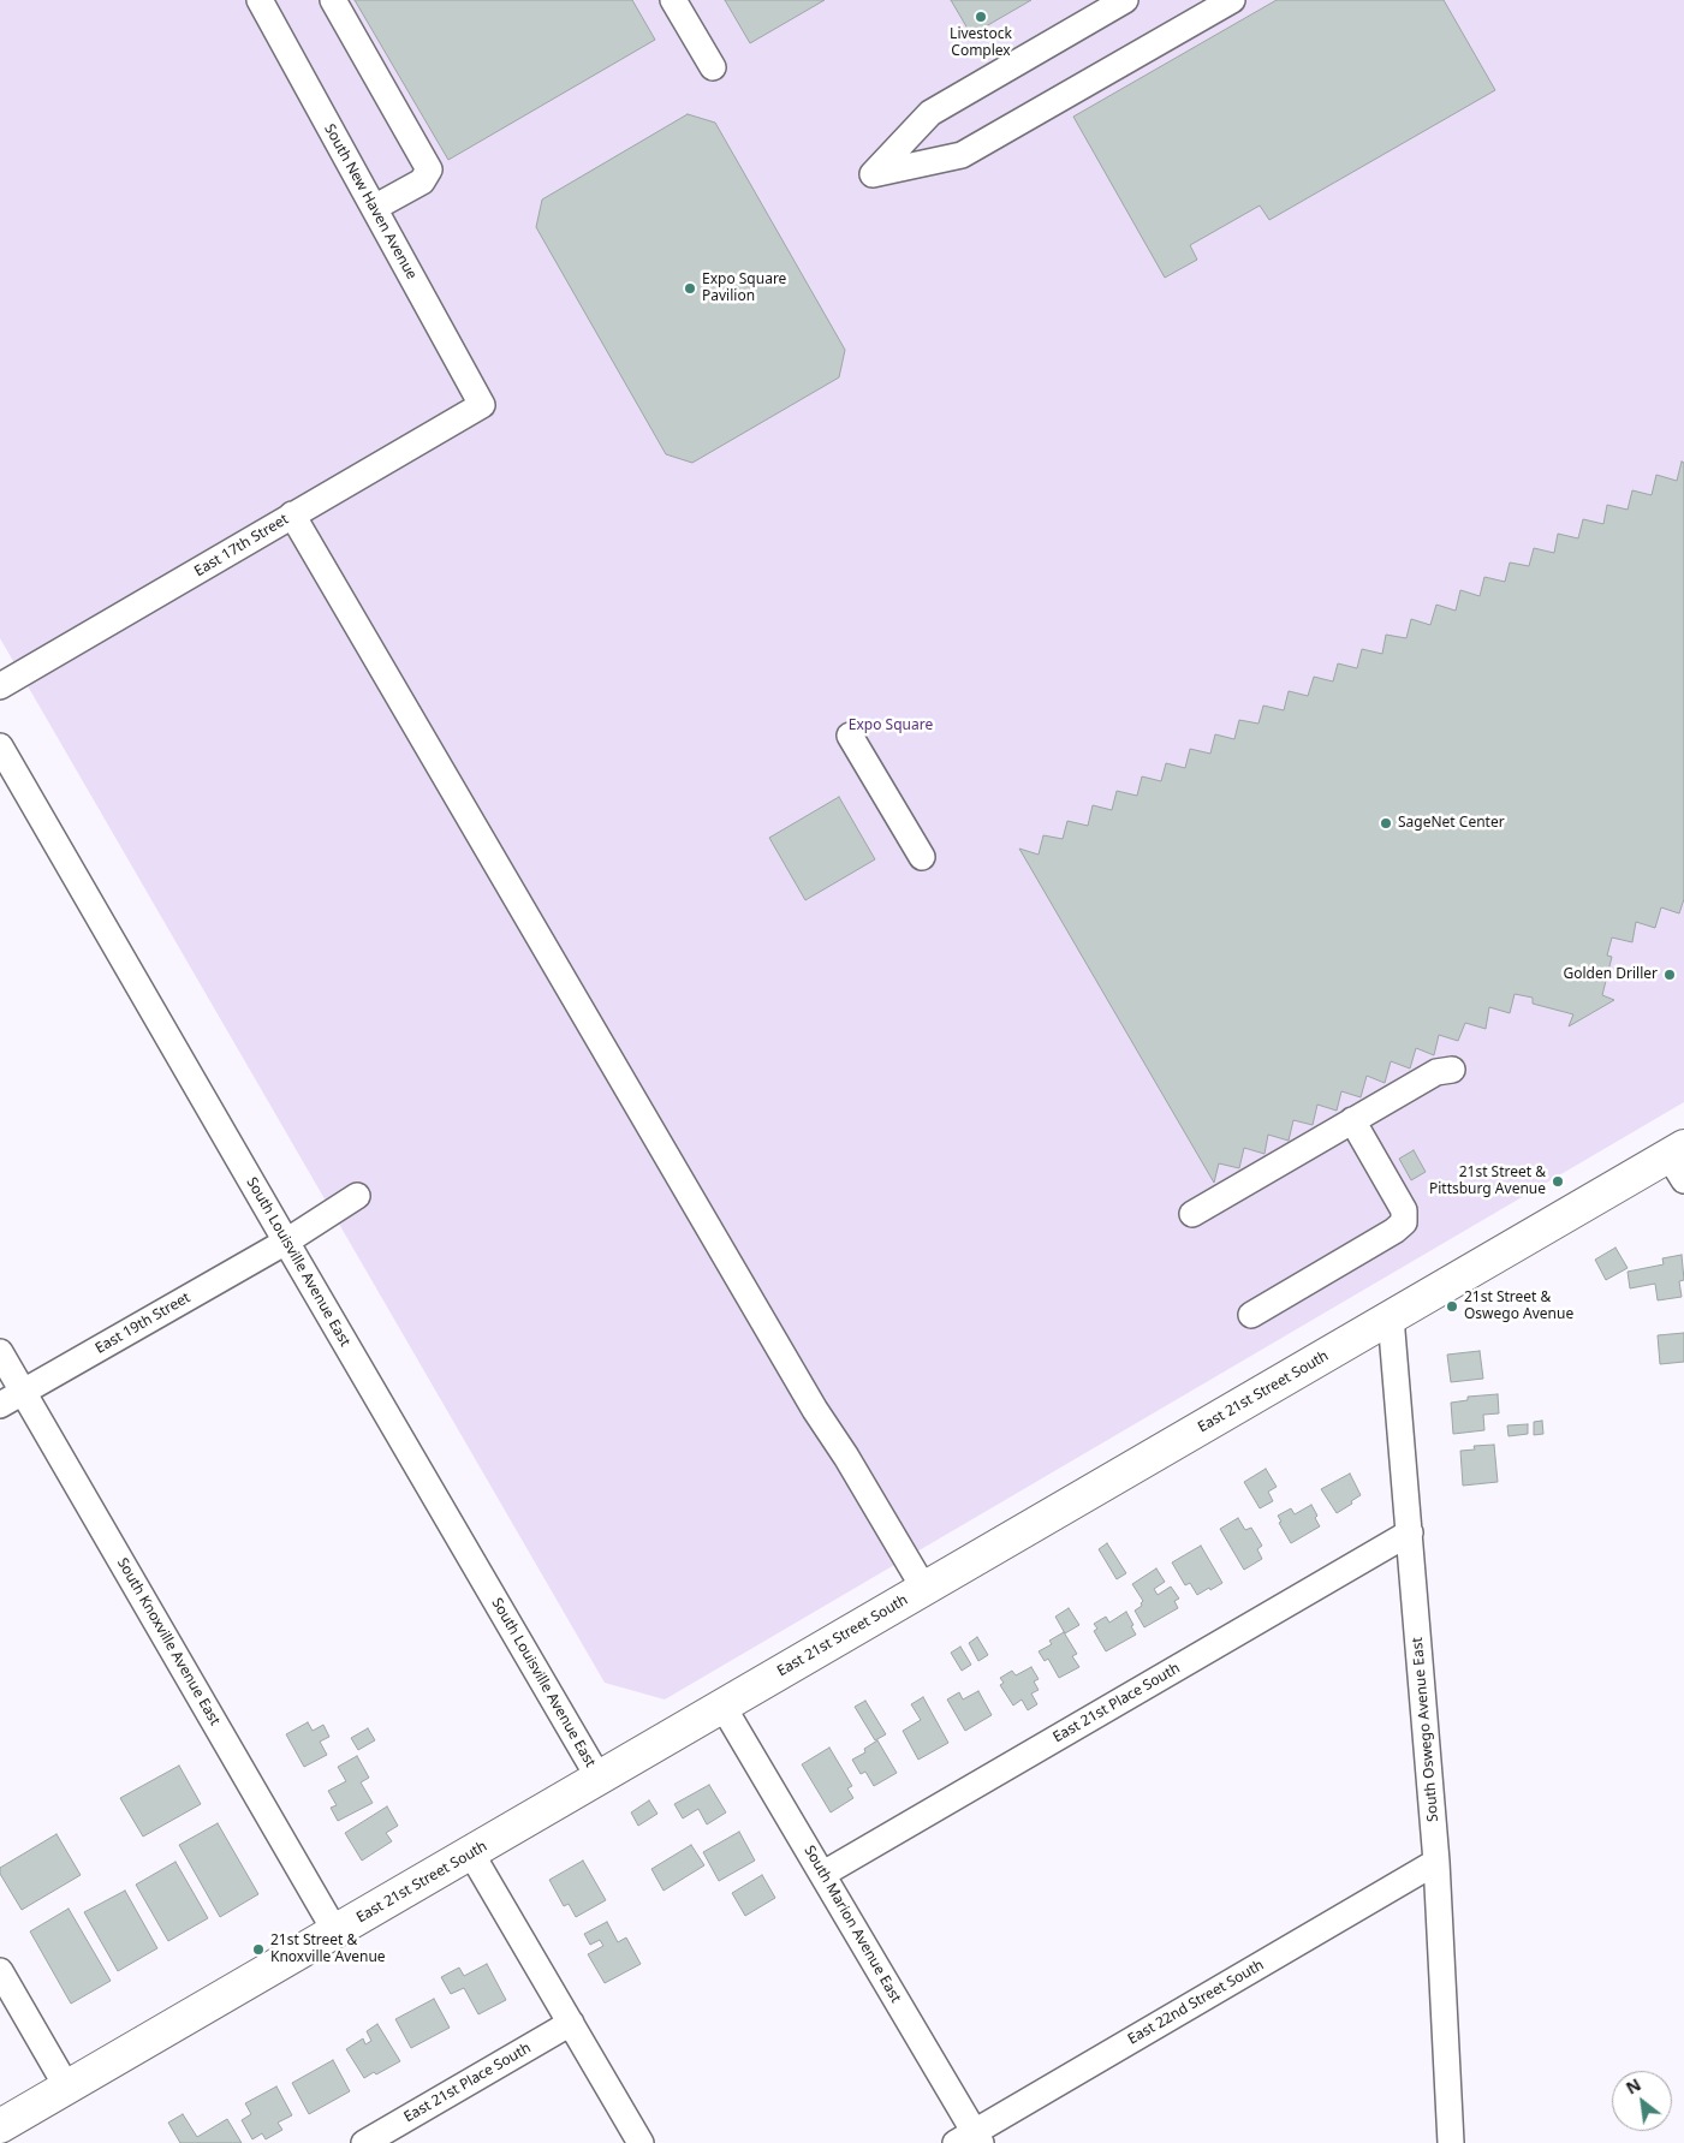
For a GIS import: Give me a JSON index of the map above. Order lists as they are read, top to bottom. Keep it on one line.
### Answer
{"streets":{"main road":["East 21st Street South"],"street":["South New Haven Avenue","East 17th Street","South Louisville Avenue East","East 19th Street","South Knoxville Avenue East","East 21st Place South","South Oswego Avenue East","South Marion Avenue East","East 22nd Street South"]},"crossings":[["South New Haven Avenue","East 17th Street"],["South Louisville Avenue East","East 19th Street"],["South Louisville Avenue East","East 21st Street South"],["East 19th Street","South Knoxville Avenue East"],["East 21st Street South","South Knoxville Avenue East"],["East 21st Street South","South Oswego Avenue East"],["East 21st Street South","South Marion Avenue East"],["East 21st Place South","South Oswego Avenue East"],["East 21st Place South","South Marion Avenue East"],["South Oswego Avenue East","East 22nd Street South"],["South Marion Avenue East","East 22nd Street South"]],"parks":["Expo Square"],"places":["Livestock Complex","Expo Square Pavilion","SageNet Center","Golden Driller","21st Street & Pittsburg Avenue","21st Street & Oswego Avenue","21st Street & Knoxville Avenue"],"north":"top left"}
